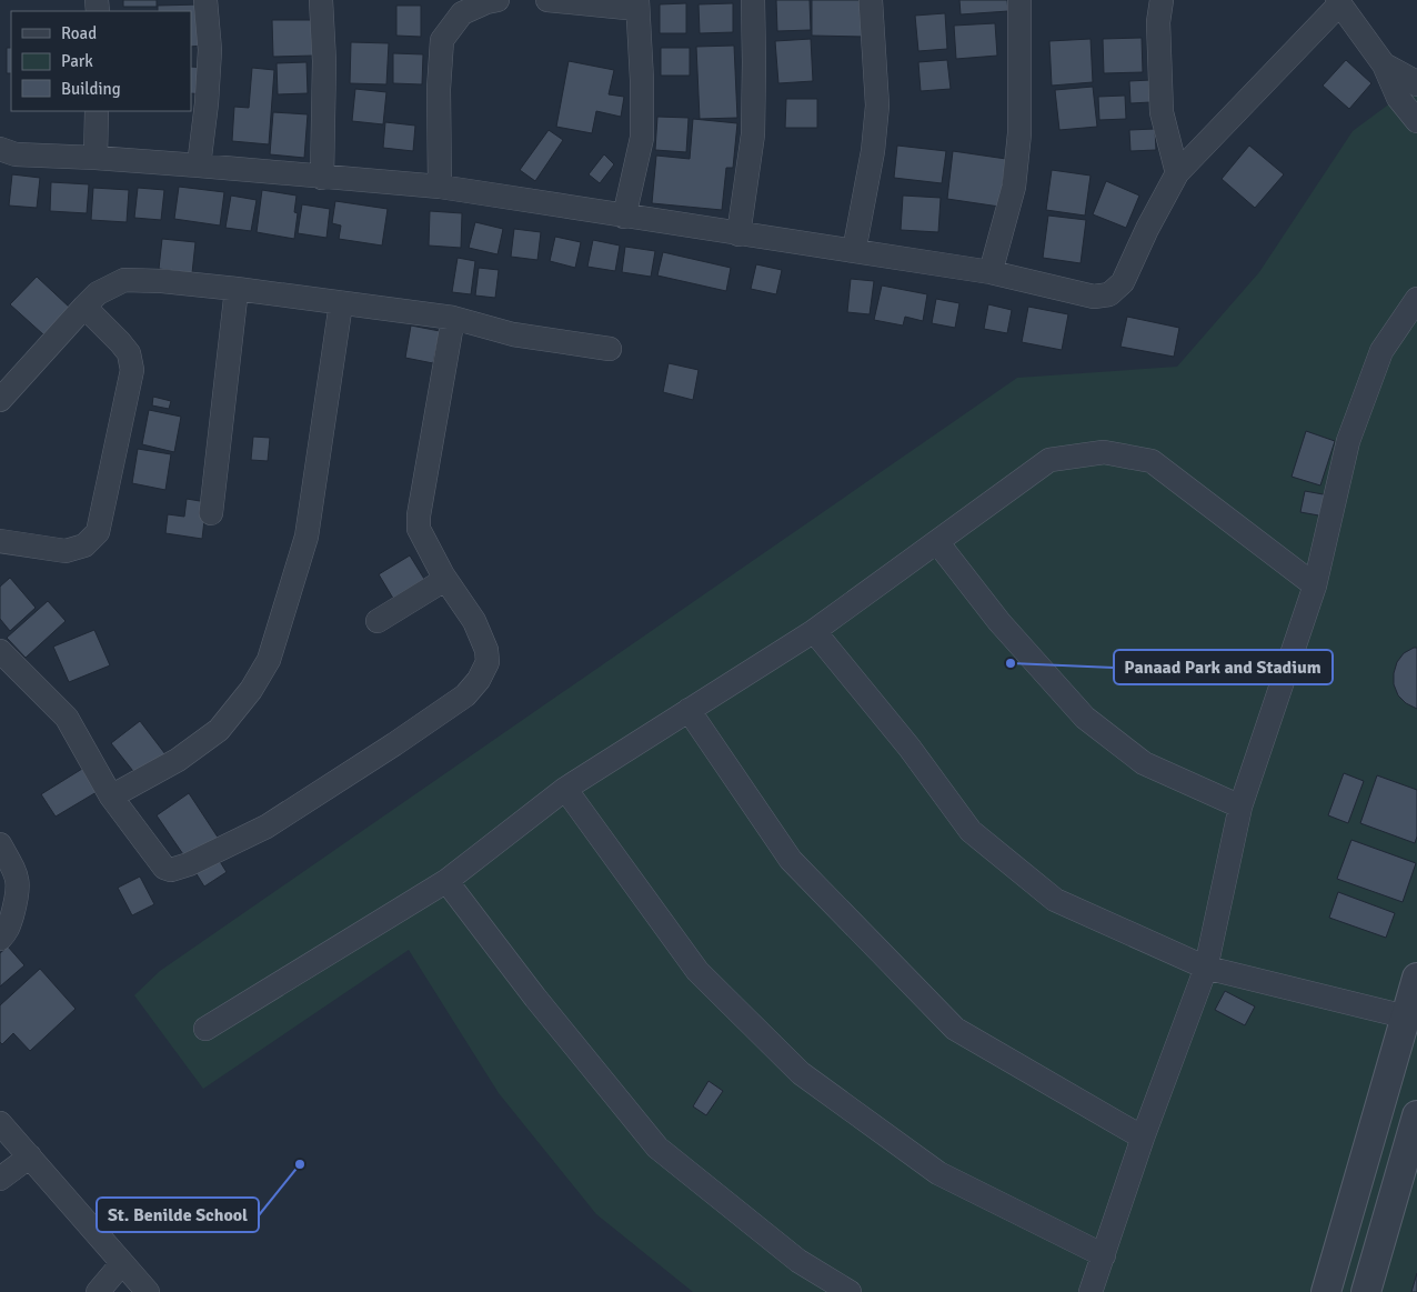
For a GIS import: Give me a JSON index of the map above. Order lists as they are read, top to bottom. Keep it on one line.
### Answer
{"places":["Panaad Park and Stadium","St. Benilde School"],"legend":["Road","Park","Building"]}
